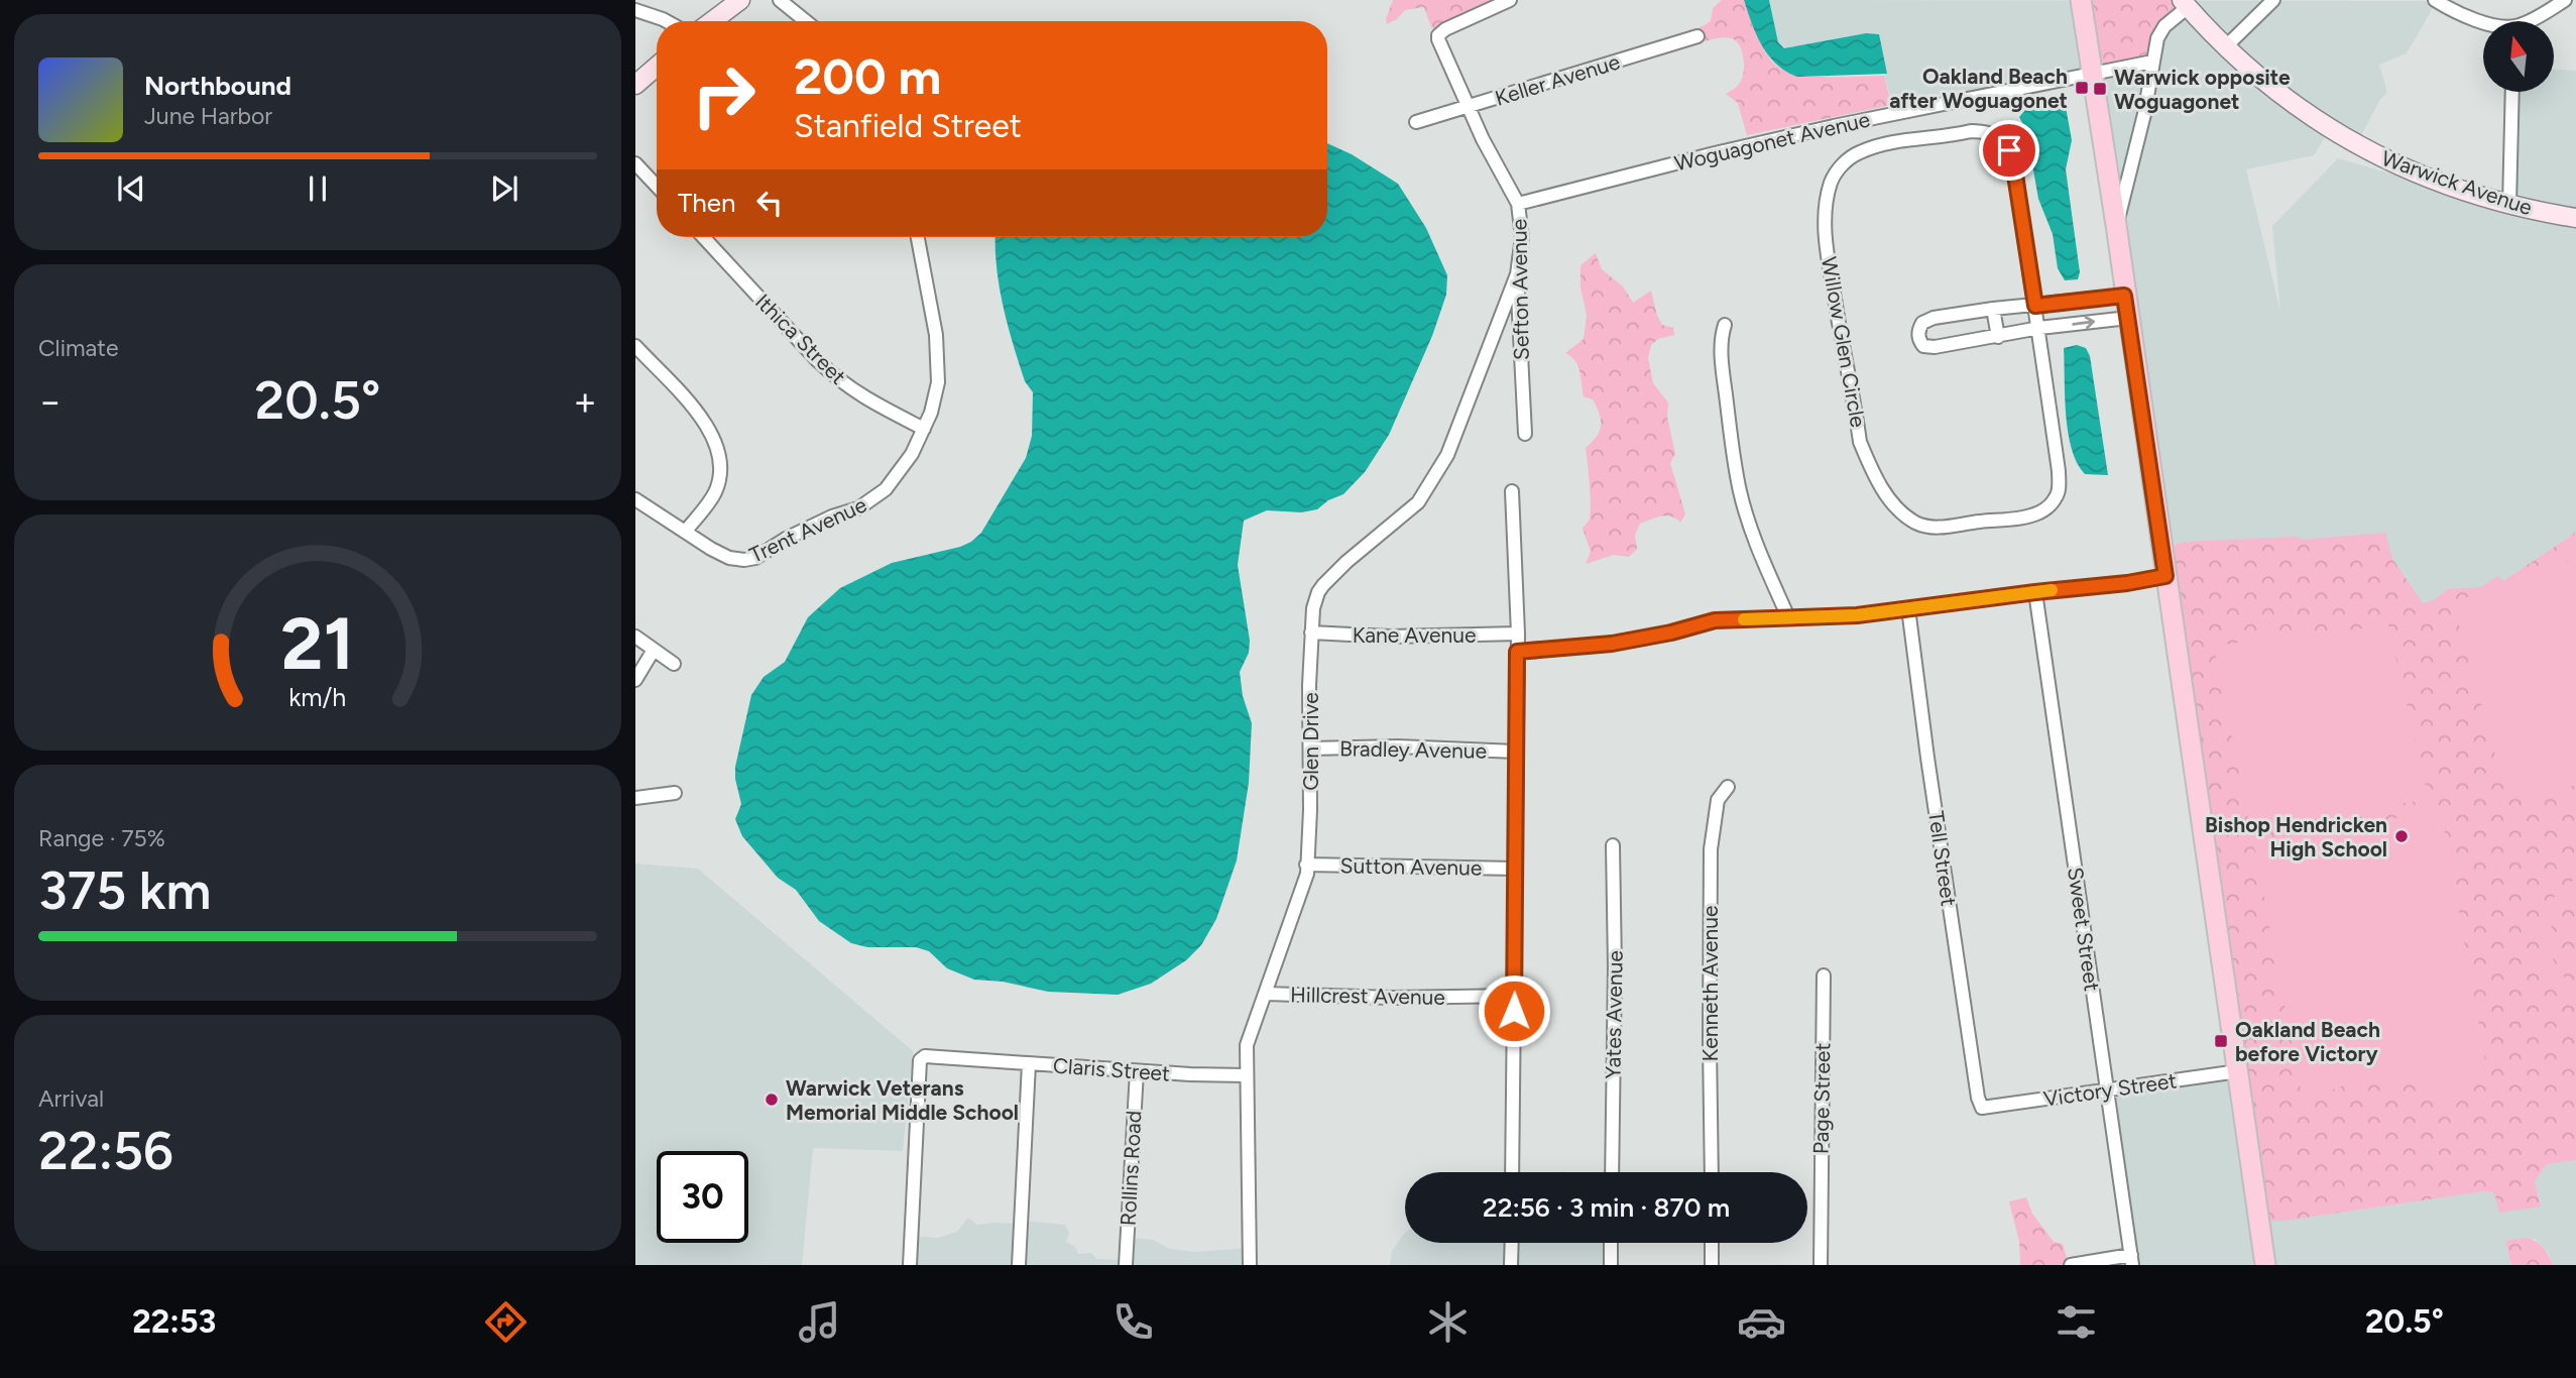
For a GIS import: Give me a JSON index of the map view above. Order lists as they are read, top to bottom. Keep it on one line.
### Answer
{"streets":{"main road":["Warwick Avenue"],"street":["Keller Avenue","Woguagonet Avenue","Sefton Avenue","Ithica Street","Willow Glen Circle","Trent Avenue","Kane Avenue","Glen Drive","Bradley Avenue","Tell Street","Sutton Avenue","Sweet Street","Kenneth Avenue","Hillcrest Avenue","Yates Avenue","Claris Street","Victory Street","Page Street","Rollins Road"]},"crossings":[["Keller Avenue","Sefton Avenue"],["Woguagonet Avenue","Sefton Avenue"],["Sefton Avenue","Glen Drive"],["Ithica Street","Trent Avenue"],["Kane Avenue","Glen Drive"],["Glen Drive","Bradley Avenue"],["Glen Drive","Sutton Avenue"],["Glen Drive","Hillcrest Avenue"],["Glen Drive","Claris Street"],["Tell Street","Victory Street"],["Sweet Street","Victory Street"],["Claris Street","Rollins Road"]],"places":{"transit":["Oakland Beach after Woguagonet","Warwick opposite Woguagonet","Oakland Beach before Victory"],"other":["Bishop Hendricken High School","Warwick Veterans Memorial Middle School"]},"north":"top","page":{"turn":["200 m","Stanfield Street"],"song":["Northbound","June Harbor"],"then":"Then","tile":["Climate",["Range · 75%","375 km"],["Arrival","22:56"]],"heat":["−","20.5°","+"],"limit":"30","trip":"22:56 · 3 min · 870 m","tabs":["22:53","20.5°"],"gauge":["21","km/h"]}}
